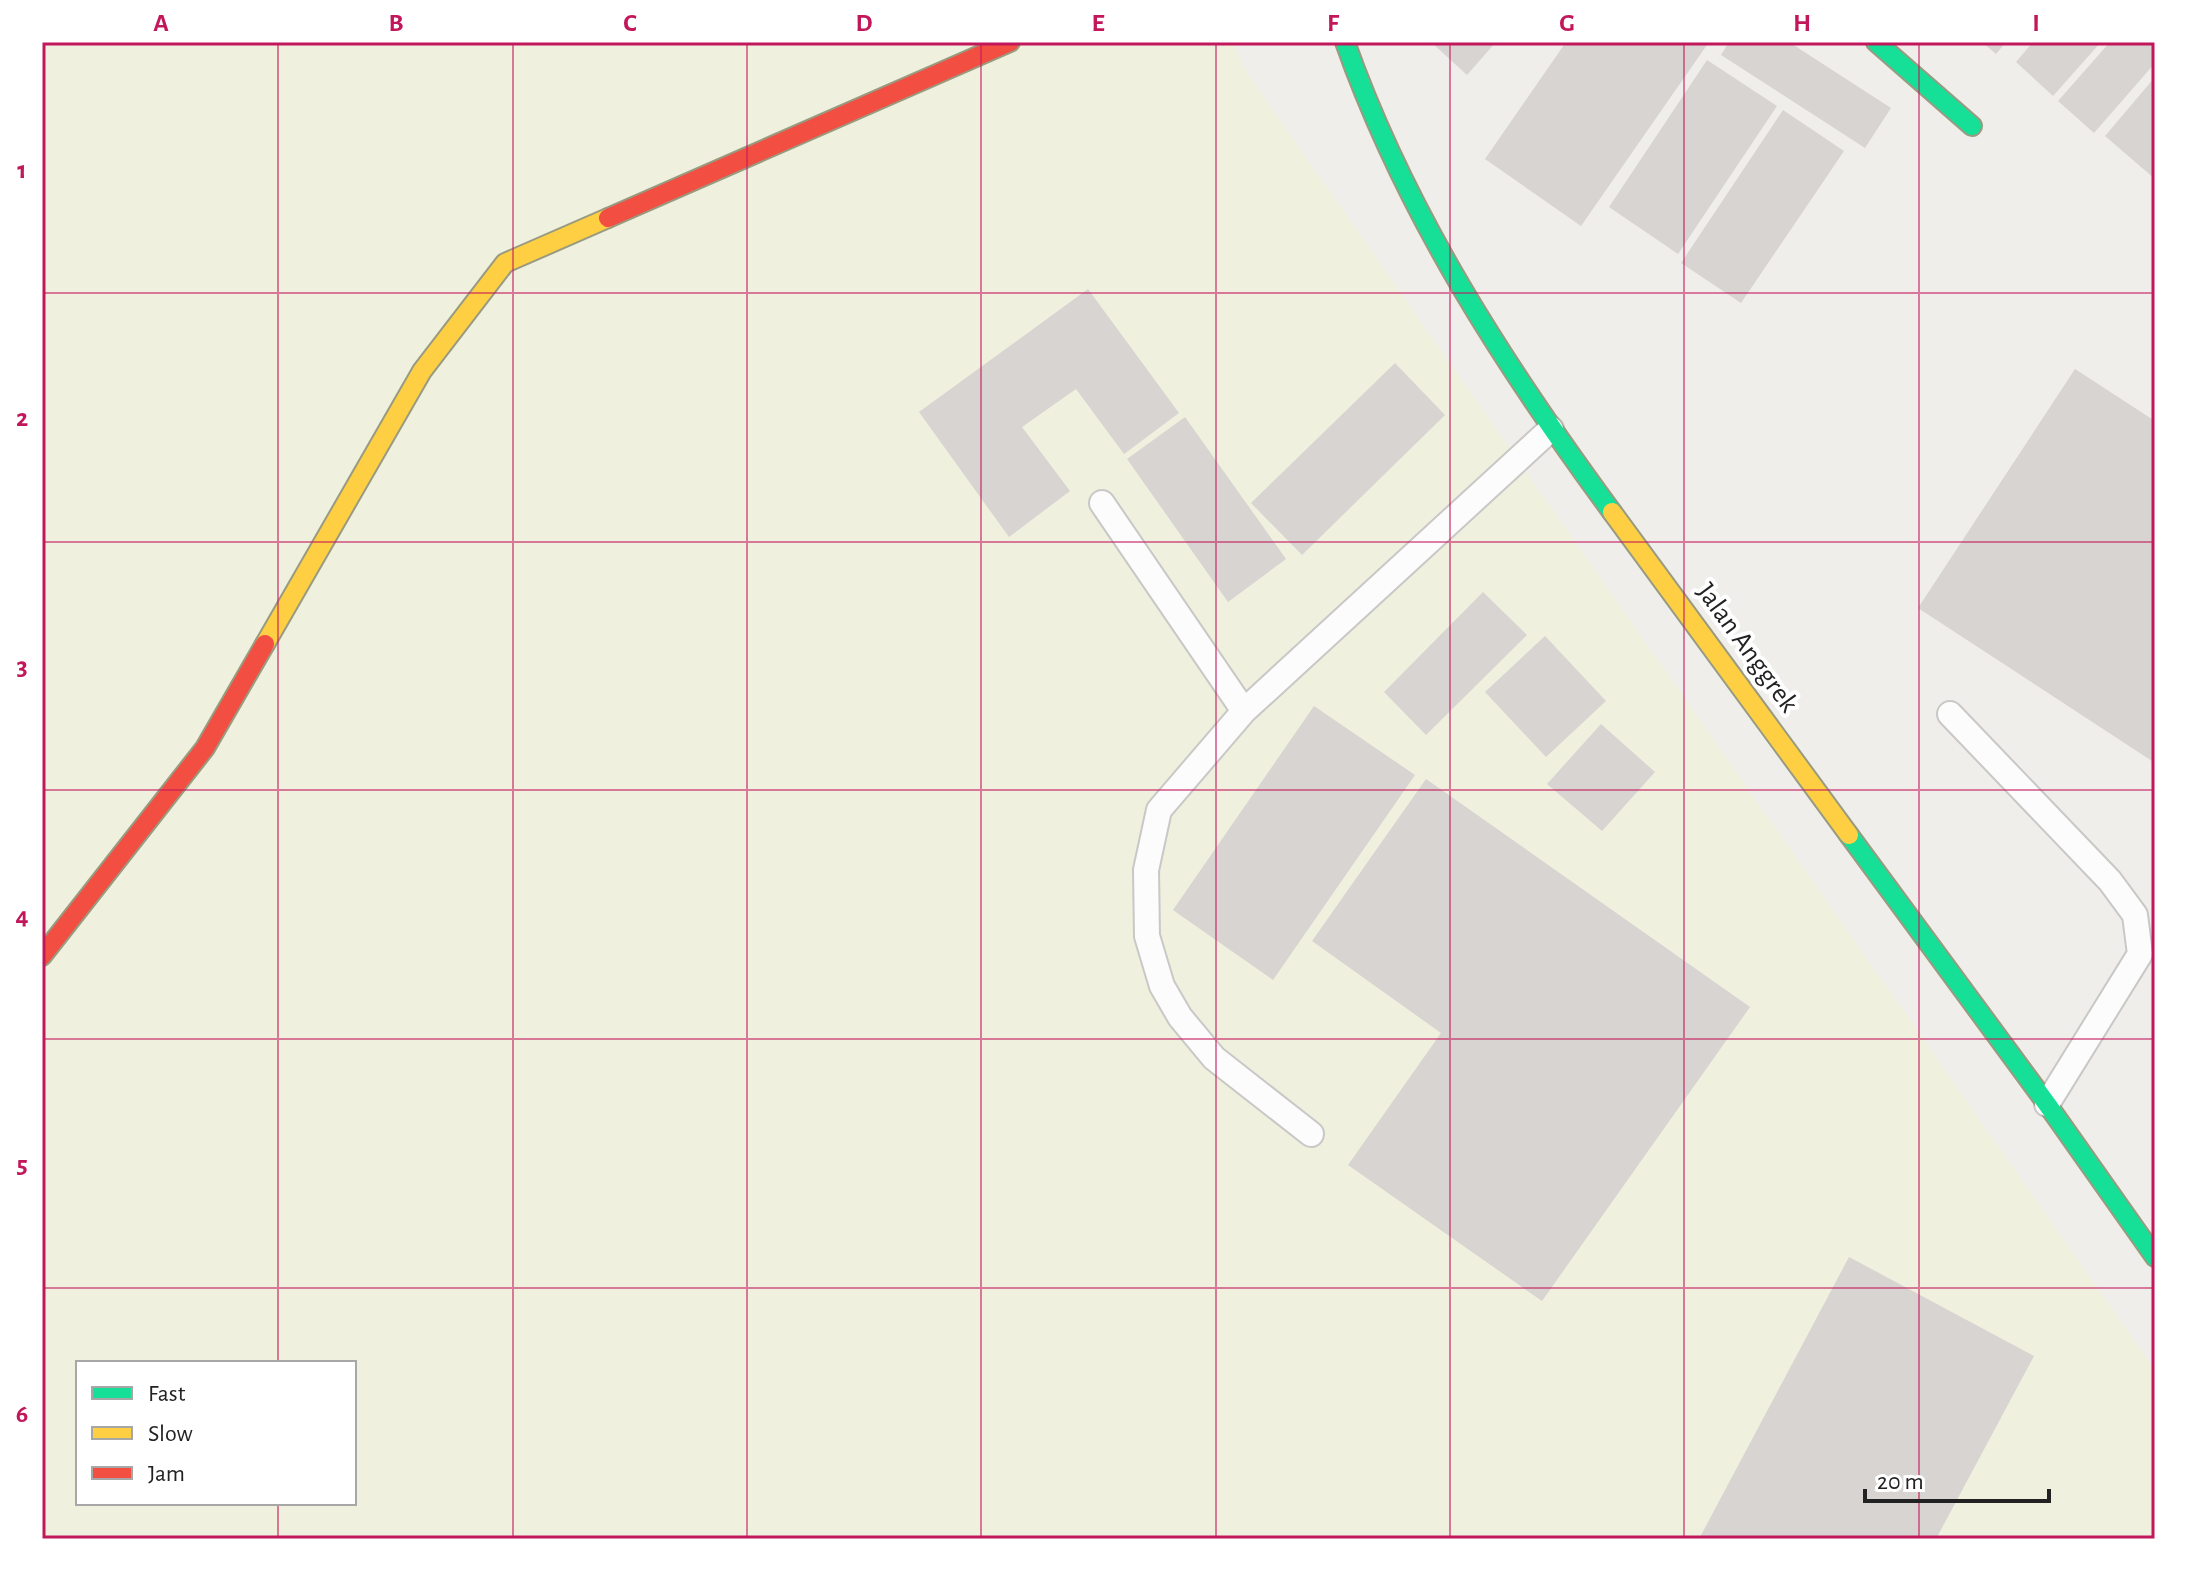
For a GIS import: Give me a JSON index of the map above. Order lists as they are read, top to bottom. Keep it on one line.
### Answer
{"streets":{"main road":["Jalan Anggrek"]},"legend":["Fast","Slow","Jam"],"scale_bar":"20 m","grid":{"columns":["A","B","C","D","E","F","G","H","I"],"rows":["1","2","3","4","5","6"]}}
